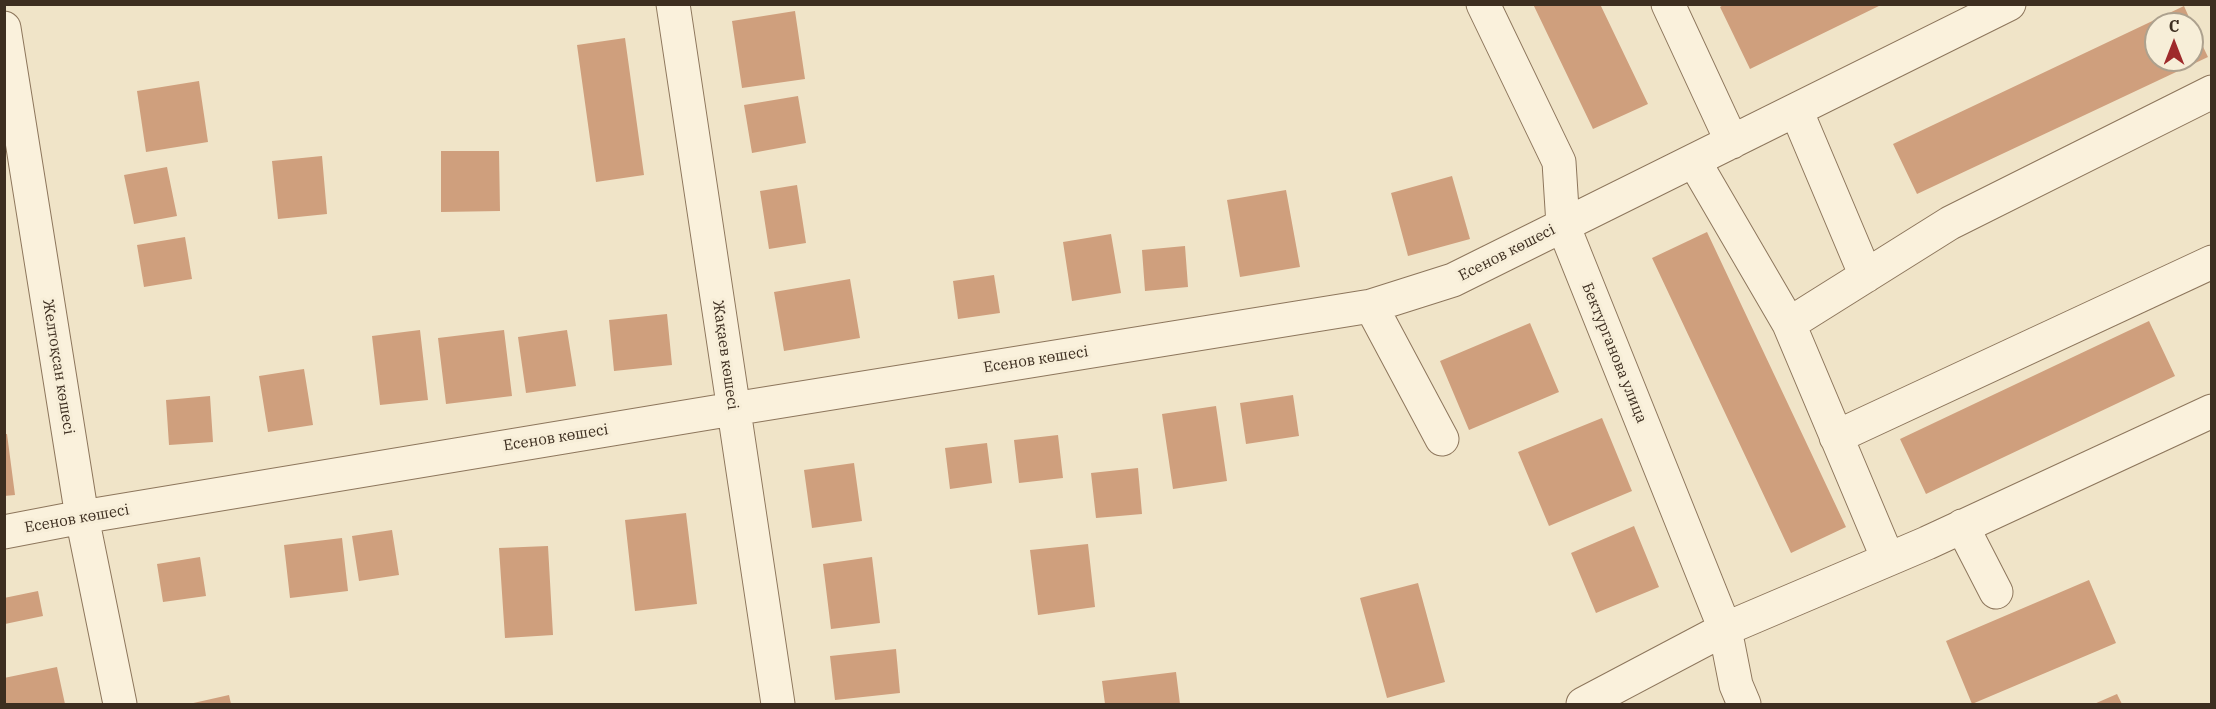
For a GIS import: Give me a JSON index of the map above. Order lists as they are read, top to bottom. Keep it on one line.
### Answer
{"streets":{"street":["Есенов көшесі","Бектурганова улица","Жақаев көшесі","Желтоқсан көшесі"]},"crossings":[["Есенов көшесі","Бектурганова улица"],["Есенов көшесі","Жақаев көшесі"],["Есенов көшесі","Желтоқсан көшесі"]],"north":"top"}
